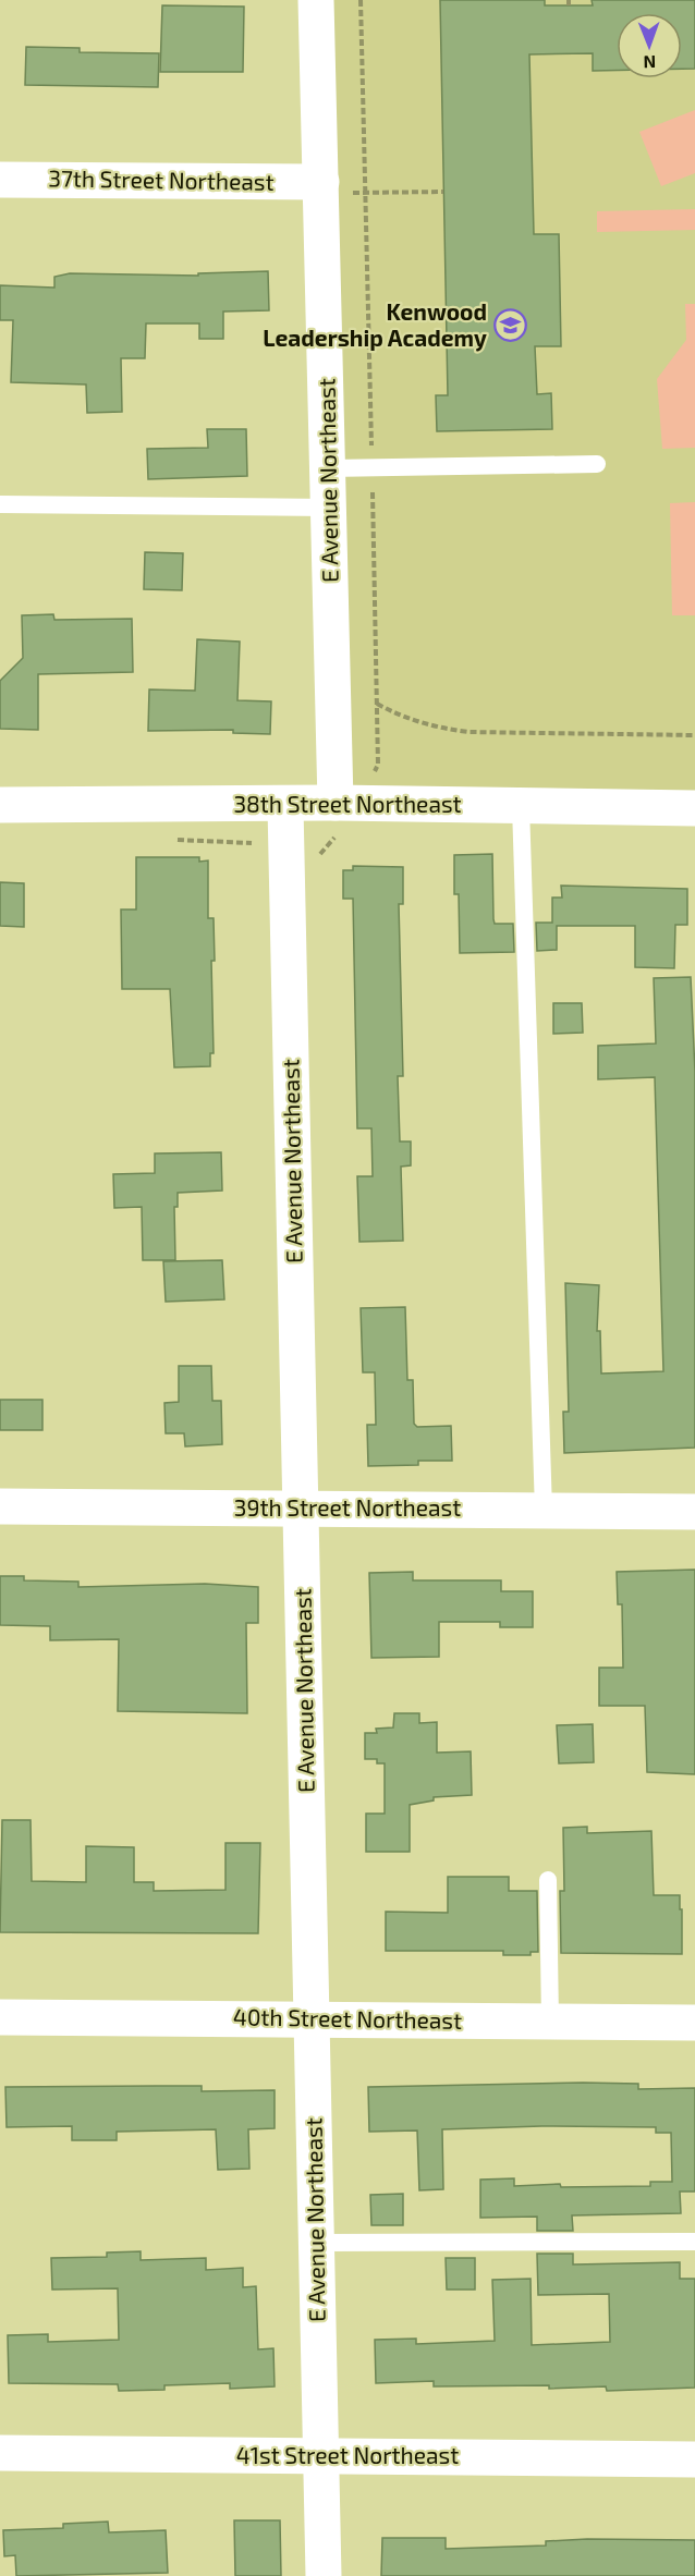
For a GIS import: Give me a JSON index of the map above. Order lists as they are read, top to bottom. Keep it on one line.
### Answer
{"streets":{"street":["37th Street Northeast","E Avenue Northeast","38th Street Northeast","39th Street Northeast","40th Street Northeast","41st Street Northeast"]},"crossings":[["37th Street Northeast","E Avenue Northeast"],["E Avenue Northeast","38th Street Northeast"],["E Avenue Northeast","39th Street Northeast"],["E Avenue Northeast","40th Street Northeast"],["E Avenue Northeast","41st Street Northeast"]],"places":{"school or university":["Kenwood Leadership Academy"]},"north":"bottom"}
